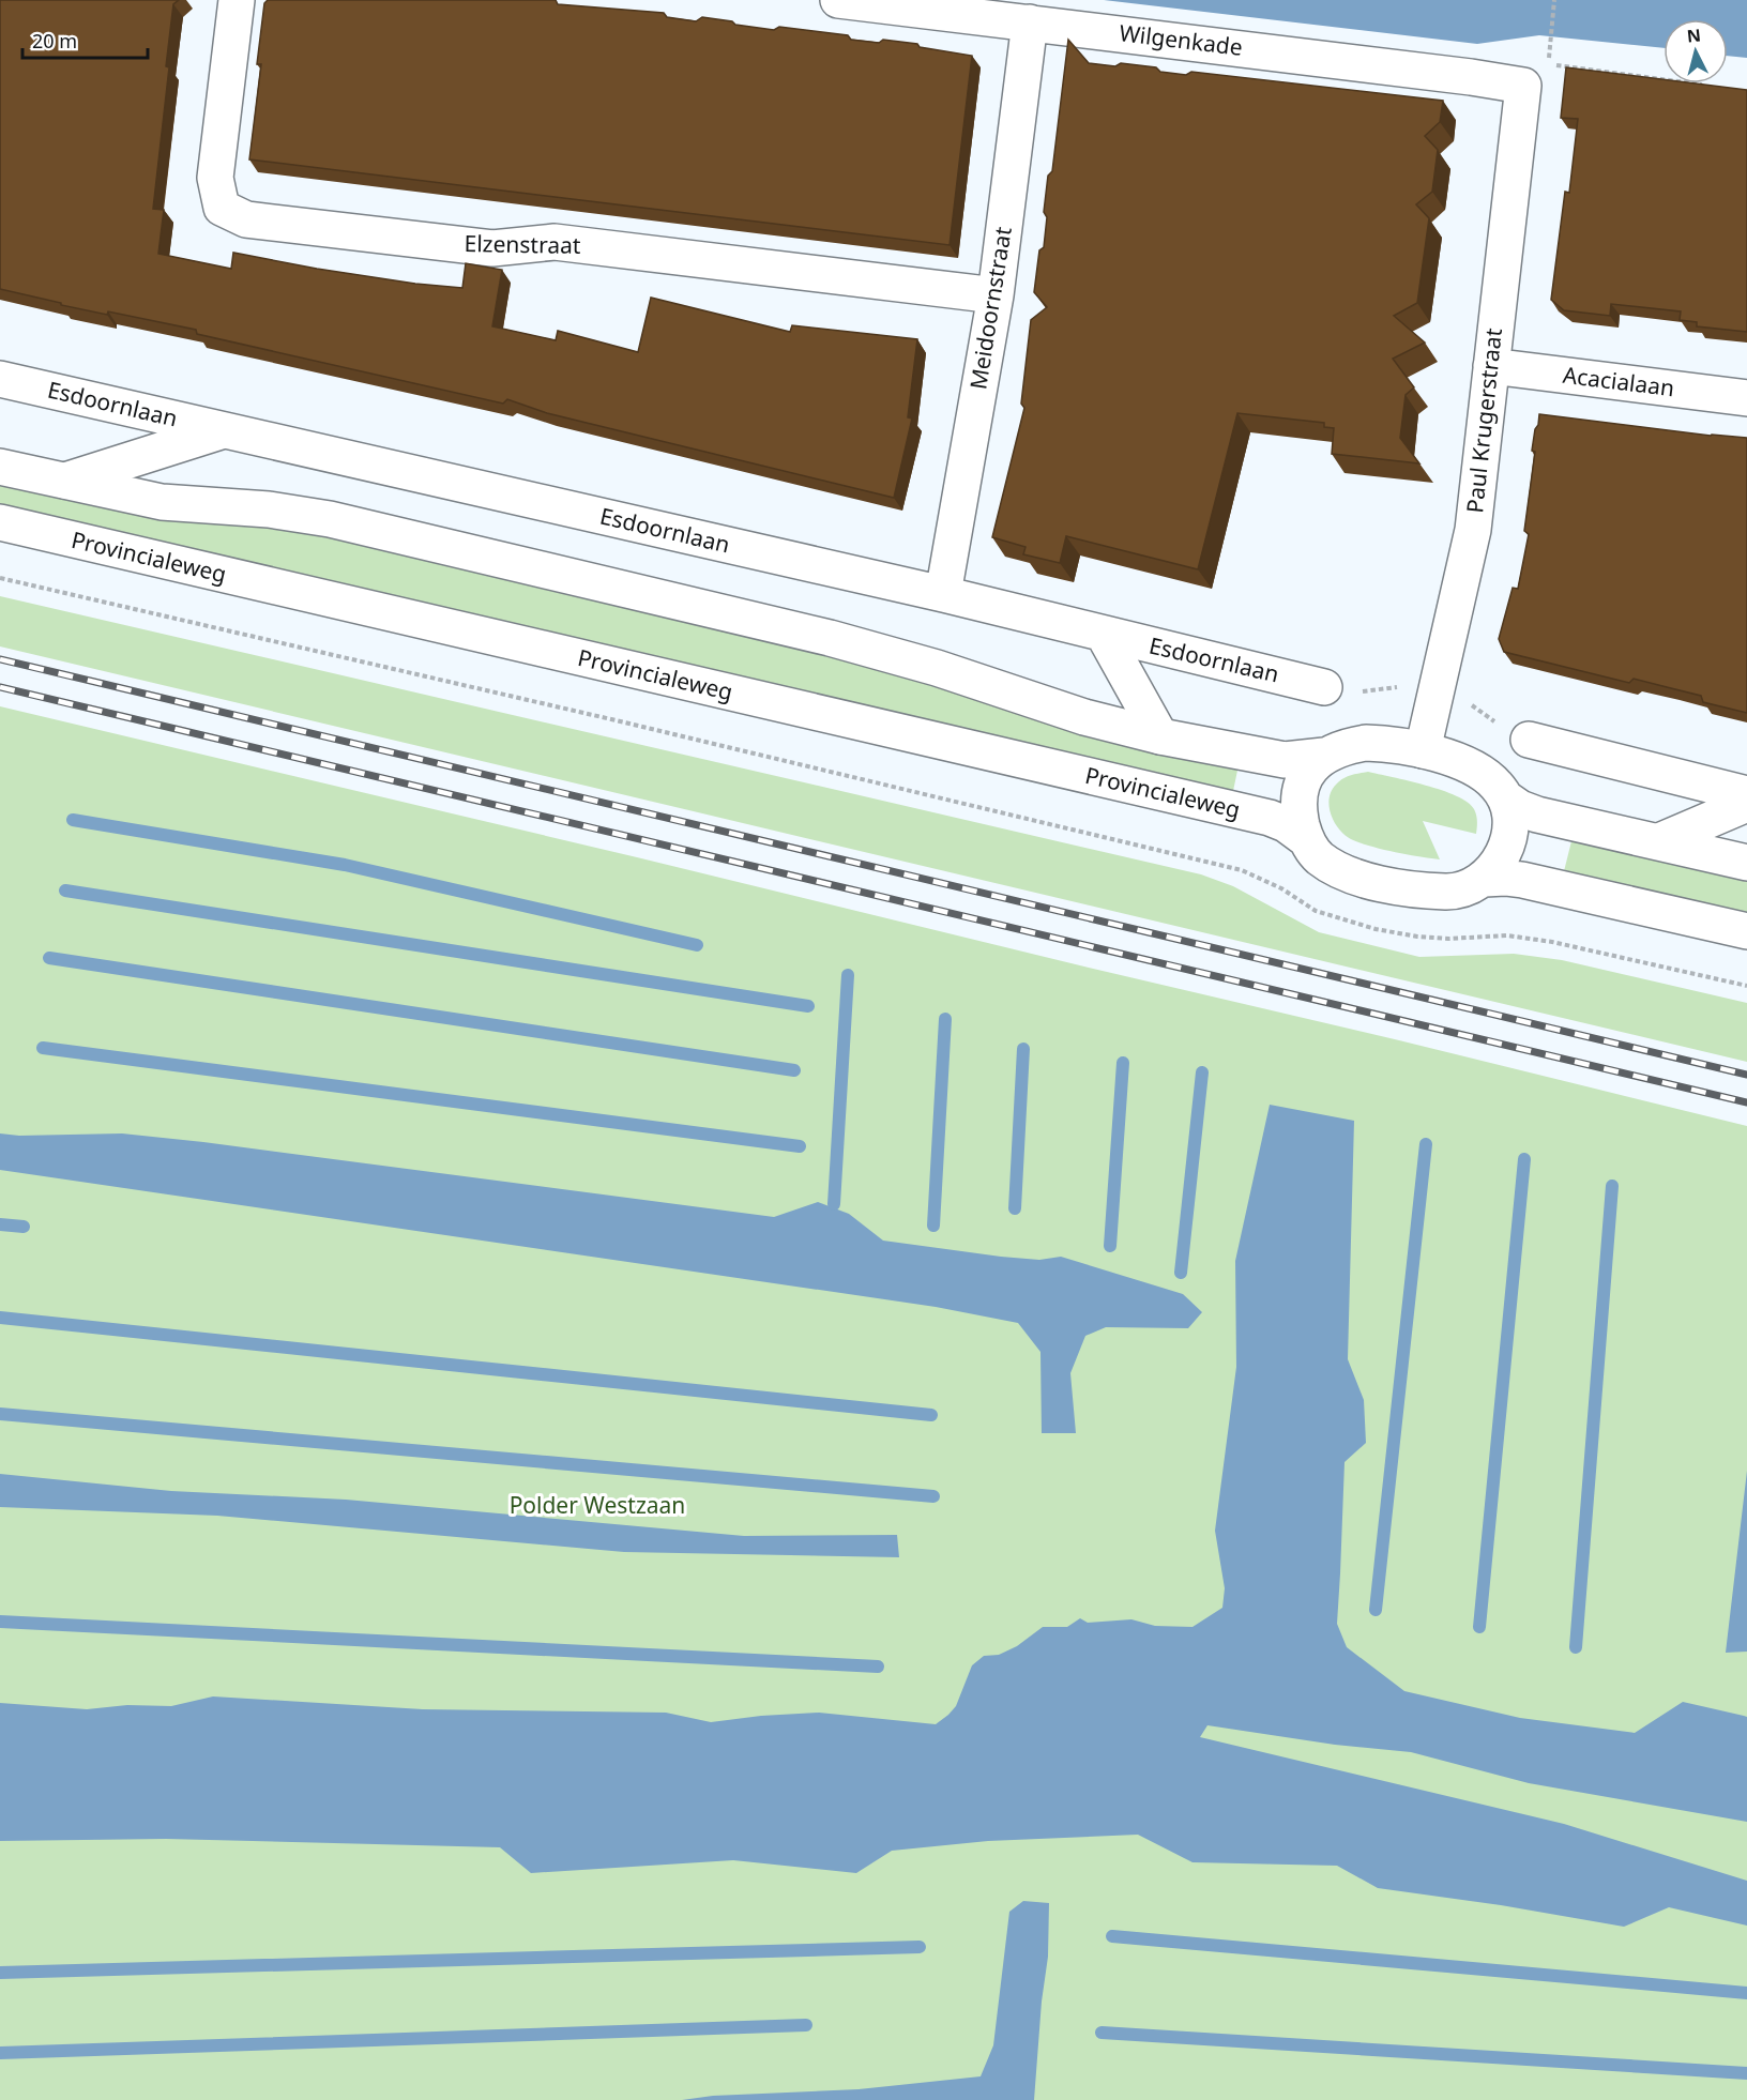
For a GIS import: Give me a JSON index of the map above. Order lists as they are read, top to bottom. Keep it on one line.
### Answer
{"streets":{"street":["Wilgenkade","Elzenstraat","Meidoornstraat","Acacialaan","Esdoornlaan","Paul Krugerstraat","Provincialeweg"]},"crossings":[["Wilgenkade","Meidoornstraat"],["Wilgenkade","Paul Krugerstraat"],["Elzenstraat","Meidoornstraat"],["Meidoornstraat","Esdoornlaan"],["Acacialaan","Paul Krugerstraat"],["Paul Krugerstraat","Provincialeweg"]],"parks":["Polder Westzaan"],"scale_bar":"20 m","north":"top"}
